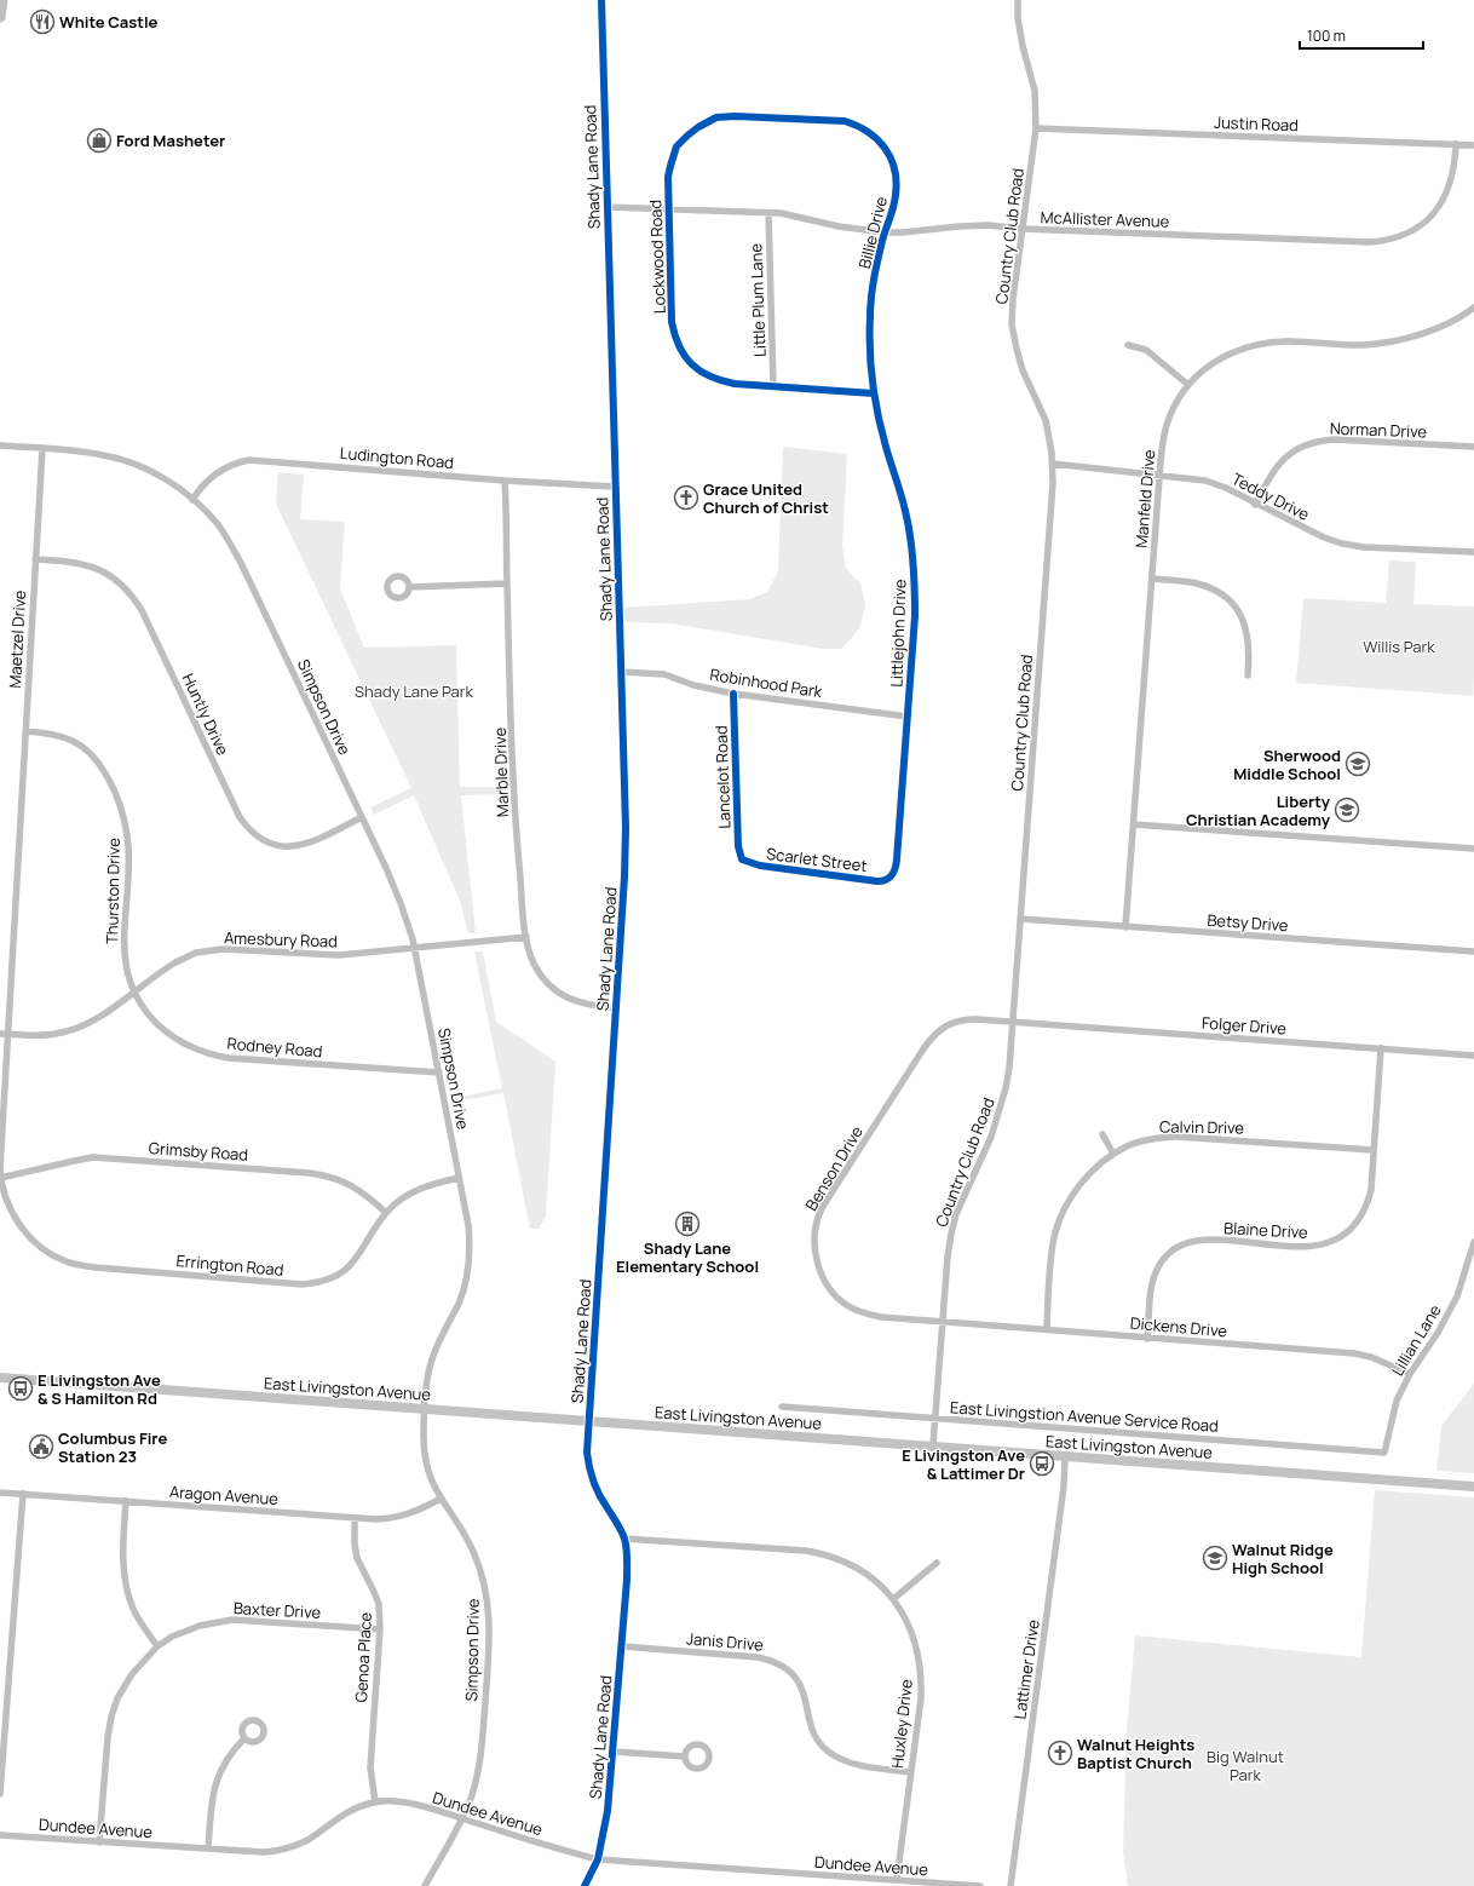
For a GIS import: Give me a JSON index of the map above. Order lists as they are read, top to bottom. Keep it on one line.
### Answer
{"streets":{"main road":["East Livingston Avenue"],"street":["Justin Road","Shady Lane Road","McAllister Avenue","Billie Drive","Country Club Road","Lockwood Road","Little Plum Lane","Norman Drive","Ludington Road","Teddy Drive","Manfeld Drive","Littlejohn Drive","Maetzel Drive","Robinhood Park","Simpson Drive","Huntly Drive","Marble Drive","Lancelot Road","Scarlet Street","Thurston Drive","Betsy Drive","Amesbury Road","Folger Drive","Rodney Road","Calvin Drive","Grimsby Road","Benson Drive","Blaine Drive","Errington Road","Dickens Drive","Lillian Lane","East Livingstion Avenue Service Road","Aragon Avenue","Baxter Drive","Janis Drive","Genoa Place","Lattimer Drive","Huxley Drive","Dundee Avenue"]},"crossings":[["Justin Road","McAllister Avenue"],["Justin Road","Country Club Road"],["Shady Lane Road","McAllister Avenue"],["Shady Lane Road","Ludington Road"],["Shady Lane Road","Robinhood Park"],["Shady Lane Road","Marble Drive"],["Shady Lane Road","East Livingston Avenue"],["Shady Lane Road","Janis Drive"],["Shady Lane Road","Huxley Drive"],["Shady Lane Road","Dundee Avenue"],["McAllister Avenue","Billie Drive"],["McAllister Avenue","Country Club Road"],["McAllister Avenue","Lockwood Road"],["McAllister Avenue","Little Plum Lane"],["Billie Drive","Lockwood Road"],["Billie Drive","Littlejohn Drive"],["Country Club Road","Teddy Drive"],["Country Club Road","Betsy Drive"],["Country Club Road","Folger Drive"],["Country Club Road","Benson Drive"],["Country Club Road","Dickens Drive"],["Country Club Road","East Livingston Avenue"],["Country Club Road","East Livingstion Avenue Service Road"],["Lockwood Road","Little Plum Lane"],["Lockwood Road","Littlejohn Drive"],["Norman Drive","Teddy Drive"],["Ludington Road","Simpson Drive"],["Ludington Road","Marble Drive"],["Teddy Drive","Manfeld Drive"],["Manfeld Drive","Betsy Drive"],["Littlejohn Drive","Robinhood Park"],["Littlejohn Drive","Scarlet Street"],["Maetzel Drive","Simpson Drive"],["Maetzel Drive","Huntly Drive"],["Maetzel Drive","Thurston Drive"],["Maetzel Drive","Amesbury Road"],["Maetzel Drive","Grimsby Road"],["Maetzel Drive","Errington Road"],["Robinhood Park","Lancelot Road"],["Simpson Drive","Huntly Drive"],["Simpson Drive","Amesbury Road"],["Simpson Drive","Rodney Road"],["Simpson Drive","Errington Road"],["Simpson Drive","East Livingston Avenue"],["Simpson Drive","Aragon Avenue"],["Simpson Drive","Dundee Avenue"],["Marble Drive","Amesbury Road"],["Lancelot Road","Scarlet Street"],["Thurston Drive","Amesbury Road"],["Thurston Drive","Rodney Road"],["Amesbury Road","Rodney Road"],["Folger Drive","Benson Drive"],["Folger Drive","Blaine Drive"],["Calvin Drive","Blaine Drive"],["Calvin Drive","Dickens Drive"],["Grimsby Road","Errington Road"],["Benson Drive","Dickens Drive"],["Blaine Drive","Dickens Drive"],["Dickens Drive","Lillian Lane"],["Lillian Lane","East Livingstion Avenue Service Road"],["East Livingston Avenue","Lattimer Drive"],["Aragon Avenue","Genoa Place"],["Baxter Drive","Genoa Place"],["Baxter Drive","Dundee Avenue"],["Janis Drive","Huxley Drive"],["Genoa Place","Dundee Avenue"],["Huxley Drive","Dundee Avenue"]],"parks":["Willis Park","Shady Lane Park","Big Walnut Park"],"places":{"restaurant":["White Castle"],"shop":["Ford Masheter"],"church":["Grace United Church of Christ","Walnut Heights Baptist Church"],"school or university":["Sherwood Middle School","Liberty Christian Academy","Walnut Ridge High School"],"building":["Shady Lane Elementary School"],"bus stop":["E Livingston Ave & S Hamilton Rd","E Livingston Ave & Lattimer Dr"],"public building":["Columbus Fire Station 23"]},"scale_bar":"100 m"}
